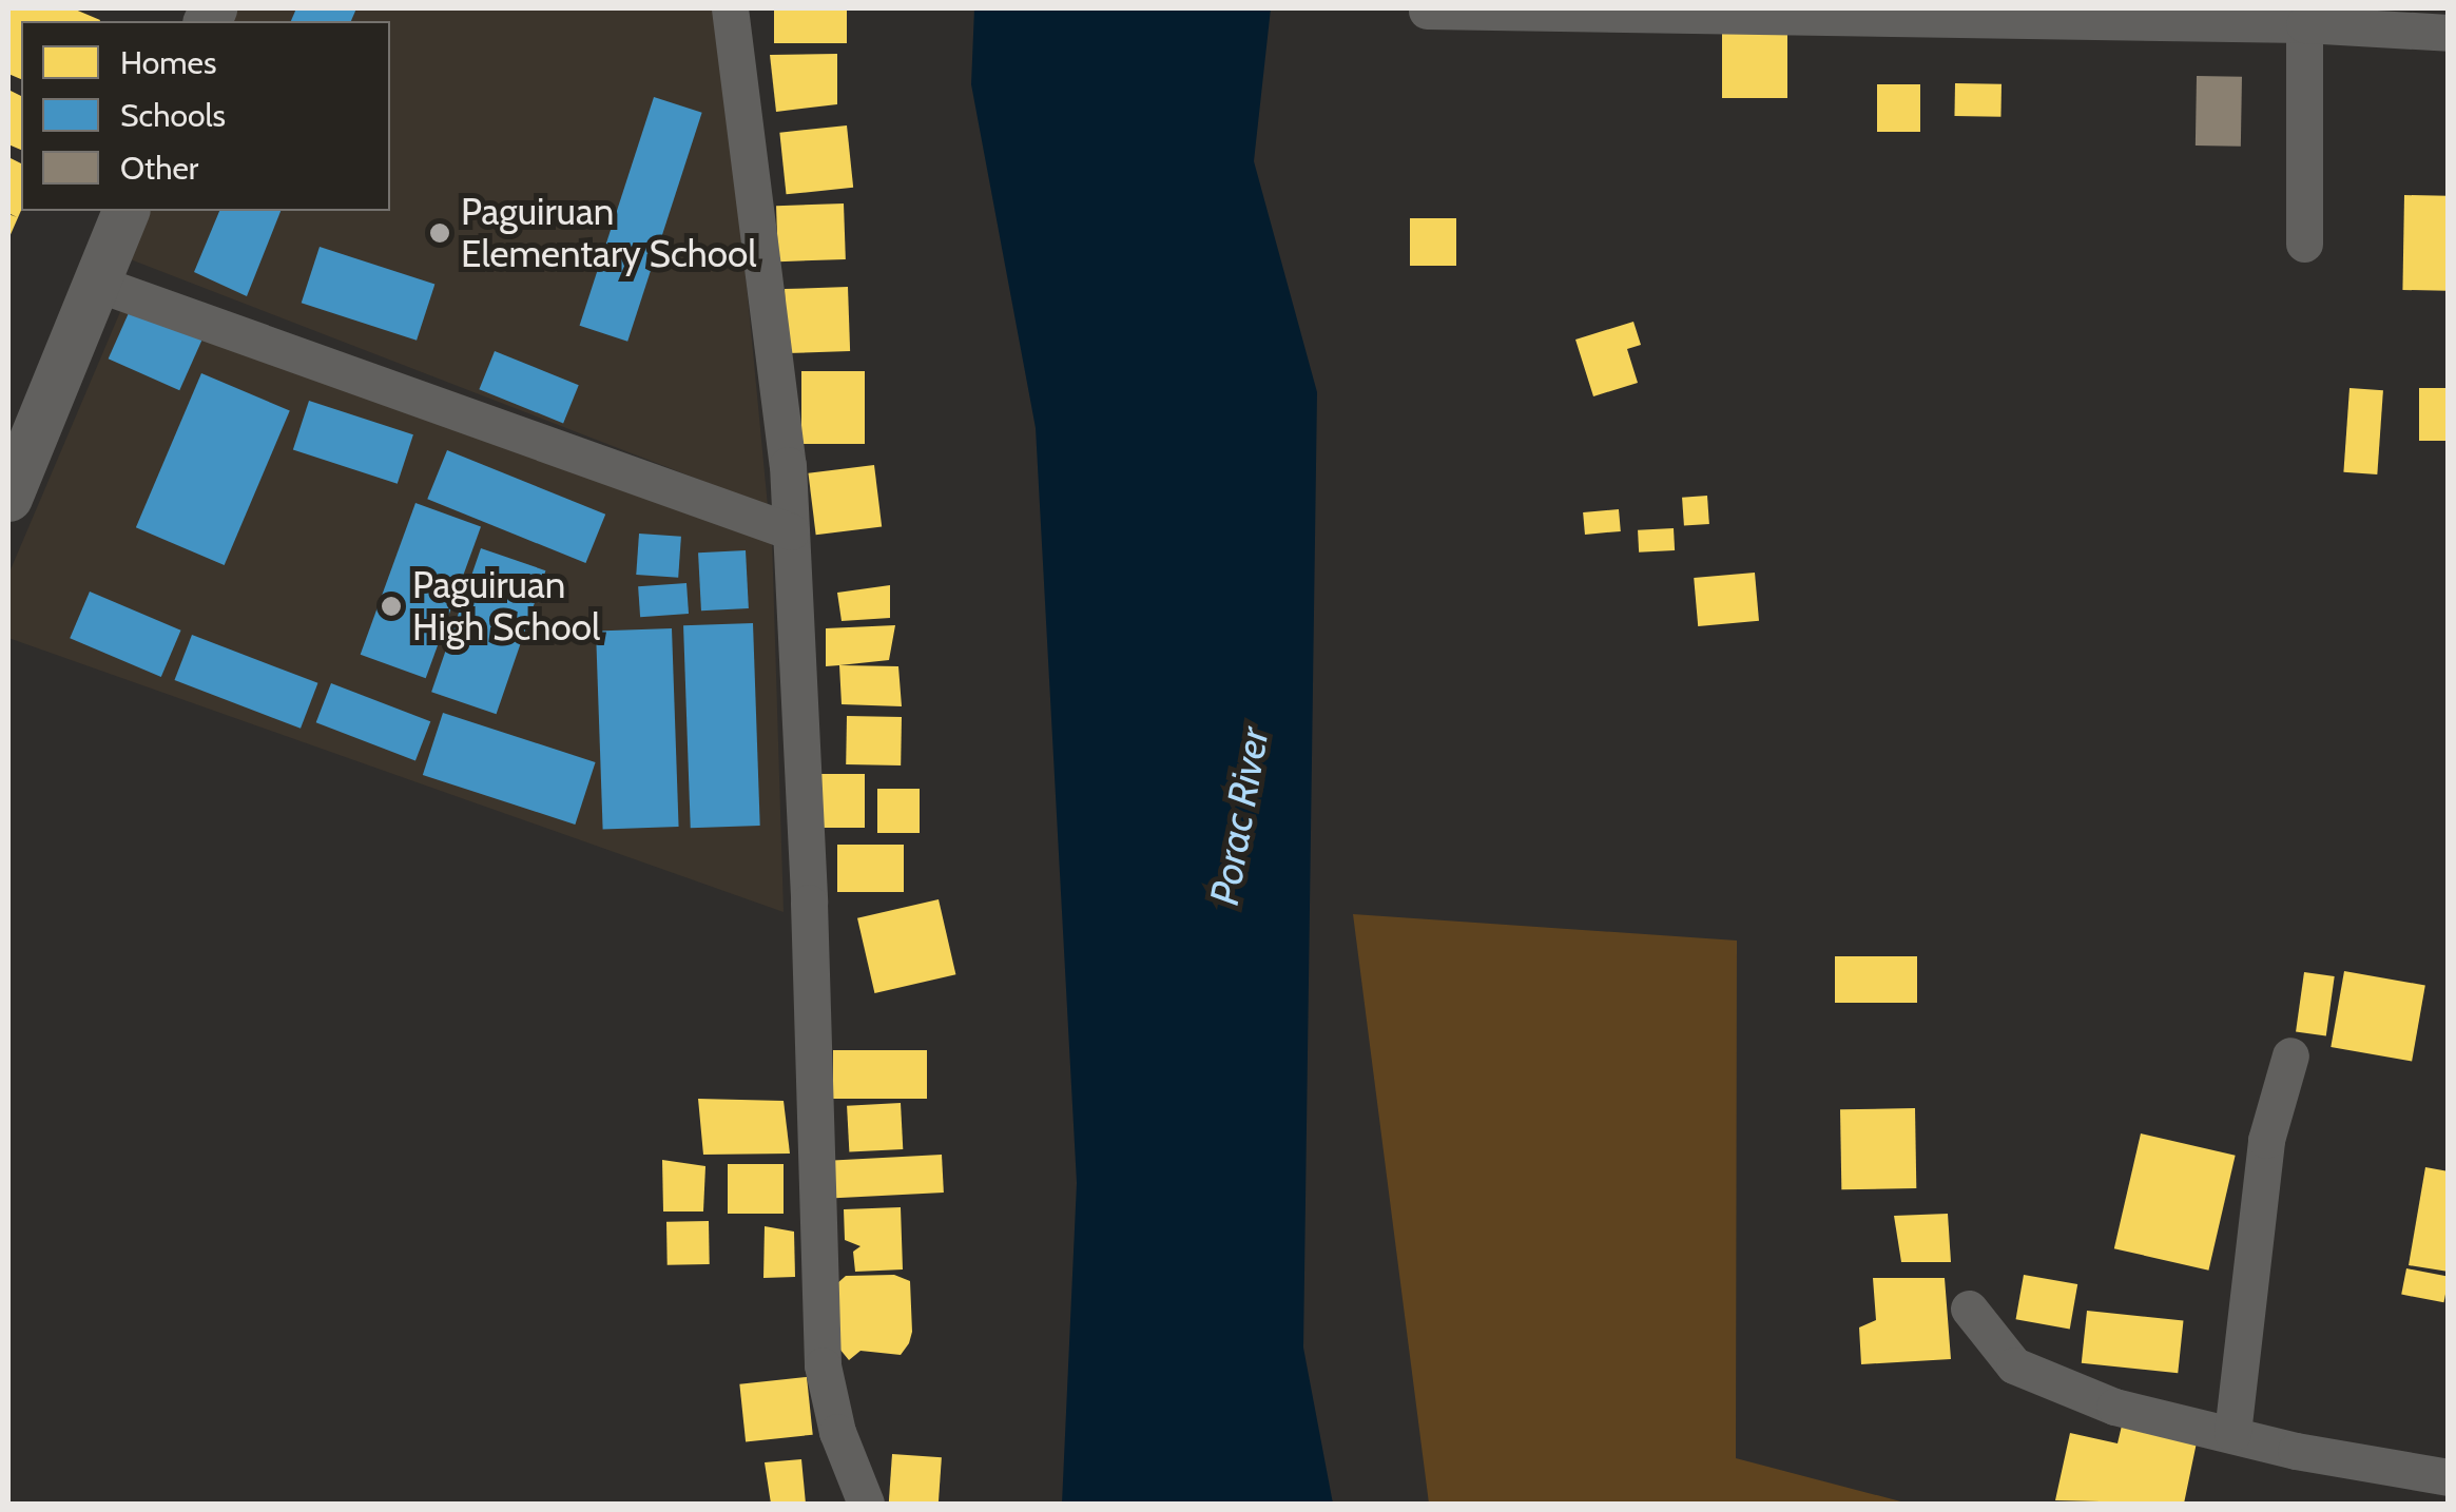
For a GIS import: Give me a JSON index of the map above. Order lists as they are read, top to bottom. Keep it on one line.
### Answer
{"water":["Porac River"],"places":["Paguiruan Elementary School","Paguiruan High School"],"legend":["Homes","Schools","Other"]}
